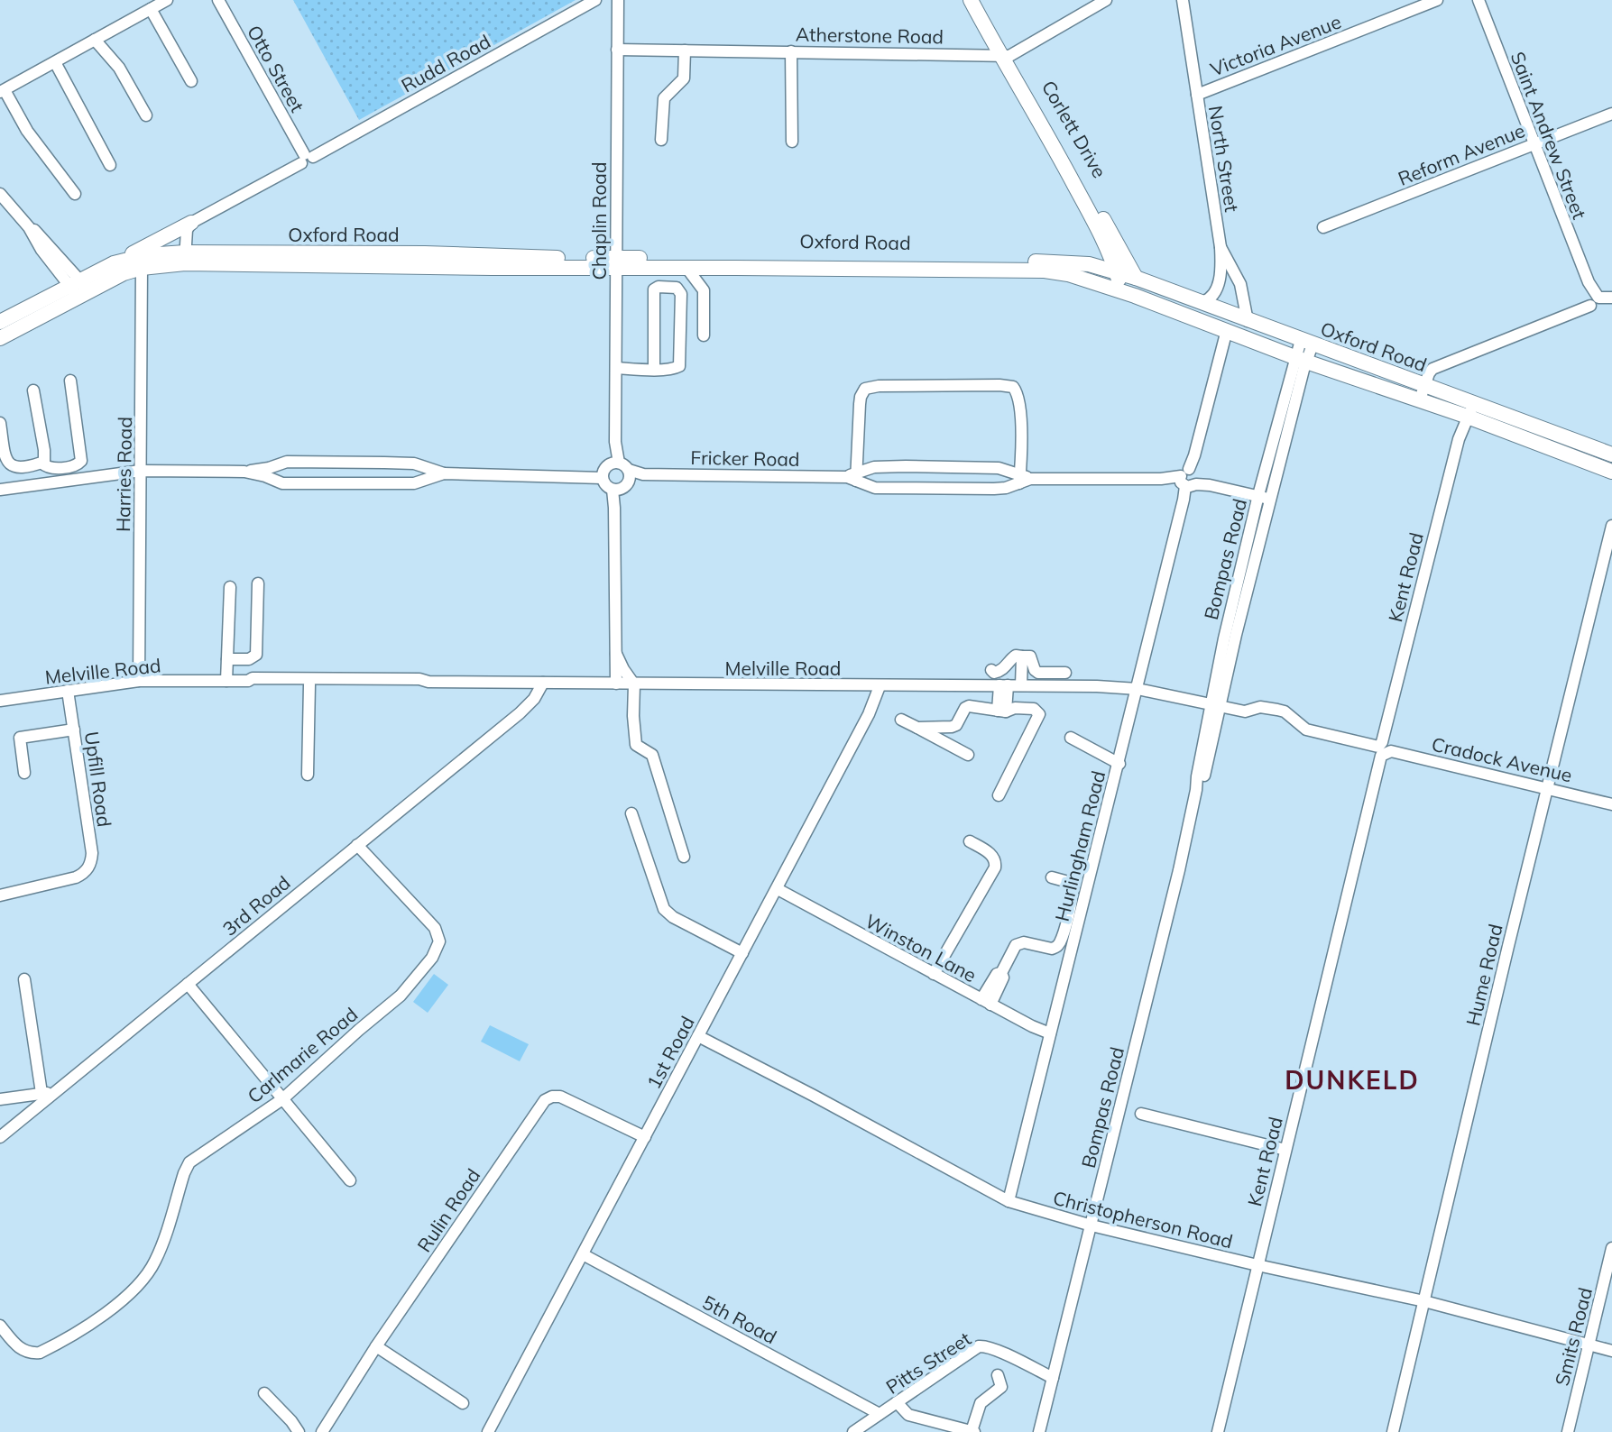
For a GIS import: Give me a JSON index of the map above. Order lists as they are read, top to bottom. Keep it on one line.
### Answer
{"streets":{"main road":["Corlett Drive","Oxford Road"],"street":["Atherstone Road","Victoria Avenue","Rudd Road","Otto Street","Saint Andrew Street","Reform Avenue","North Street","Chaplin Road","Fricker Road","Harries Road","Bompas Road","Kent Road","Melville Road","Cradock Avenue","Upfill Road","Hurlingham Road","3rd Road","Winston Lane","Hume Road","1st Road","Carlmarie Road","Rulin Road","Christopherson Road","5th Road","Smits Road","Pitts Street"]},"crossings":[["Atherstone Road","Corlett Drive"],["Atherstone Road","Chaplin Road"],["Victoria Avenue","North Street"],["Rudd Road","Otto Street"],["Corlett Drive","Oxford Road"],["Saint Andrew Street","Reform Avenue"],["North Street","Oxford Road"],["Chaplin Road","Oxford Road"],["Chaplin Road","Fricker Road"],["Oxford Road","Harries Road"],["Oxford Road","Bompas Road"],["Oxford Road","Kent Road"],["Oxford Road","Hurlingham Road"],["Fricker Road","Harries Road"],["Fricker Road","Bompas Road"],["Fricker Road","Hurlingham Road"],["Harries Road","Melville Road"],["Bompas Road","Cradock Avenue"],["Bompas Road","Christopherson Road"],["Bompas Road","Pitts Street"],["Kent Road","Cradock Avenue"],["Kent Road","Christopherson Road"],["Melville Road","Cradock Avenue"],["Melville Road","Upfill Road"],["Melville Road","Hurlingham Road"],["Melville Road","3rd Road"],["Melville Road","1st Road"],["Cradock Avenue","Hurlingham Road"],["Cradock Avenue","Hume Road"],["Hurlingham Road","Winston Lane"],["Hurlingham Road","Christopherson Road"],["3rd Road","Carlmarie Road"],["Winston Lane","1st Road"],["Hume Road","Christopherson Road"],["1st Road","Rulin Road"],["1st Road","Christopherson Road"],["1st Road","5th Road"],["Christopherson Road","Smits Road"],["5th Road","Pitts Street"]],"districts":["DUNKELD"]}
